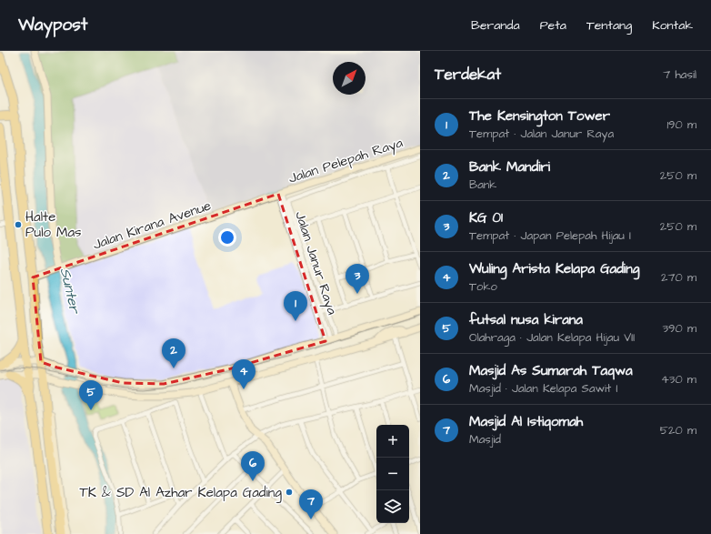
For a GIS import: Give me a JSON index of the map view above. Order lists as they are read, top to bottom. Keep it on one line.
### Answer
{"streets":{"main road":["Jalan Pelepah Raya","Jalan Kirana Avenue"],"street":["Jalan Janur Raya"]},"crossings":[["Jalan Pelepah Raya","Jalan Kirana Avenue"],["Jalan Pelepah Raya","Jalan Janur Raya"],["Jalan Kirana Avenue","Jalan Janur Raya"]],"water":["Sunter"],"places":["Halte Pulo Mas","TK & SD Al Azhar Kelapa Gading"],"north":"top right","page":{"header":"Waypost","nav":["Beranda","Peta","Tentang","Kontak"],"heading":["Terdekat","7 hasil"],"list":[{"mark":"1","name":"The Kensington Tower","note":"Tempat · Jalan Janur Raya","value":"190 m"},{"mark":"2","name":"Bank Mandiri","note":"Bank","value":"250 m"},{"mark":"3","name":"KG 01","note":"Tempat · Japan Pelepah Hijau I","value":"250 m"},{"mark":"4","name":"Wuling Arista Kelapa Gading","note":"Toko","value":"270 m"},{"mark":"5","name":"futsal nusa kirana","note":"Olahraga · Jalan Kelapa Hijau VII","value":"390 m"},{"mark":"6","name":"Masjid As Sumarah Taqwa","note":"Masjid · Jalan Kelapa Sawit I","value":"430 m"},{"mark":"7","name":"Masjid Al Istiqomah","note":"Masjid","value":"520 m"}],"pins":["3","1","2","4","5","6","7"],"map_buttons":["+","−"]}}
